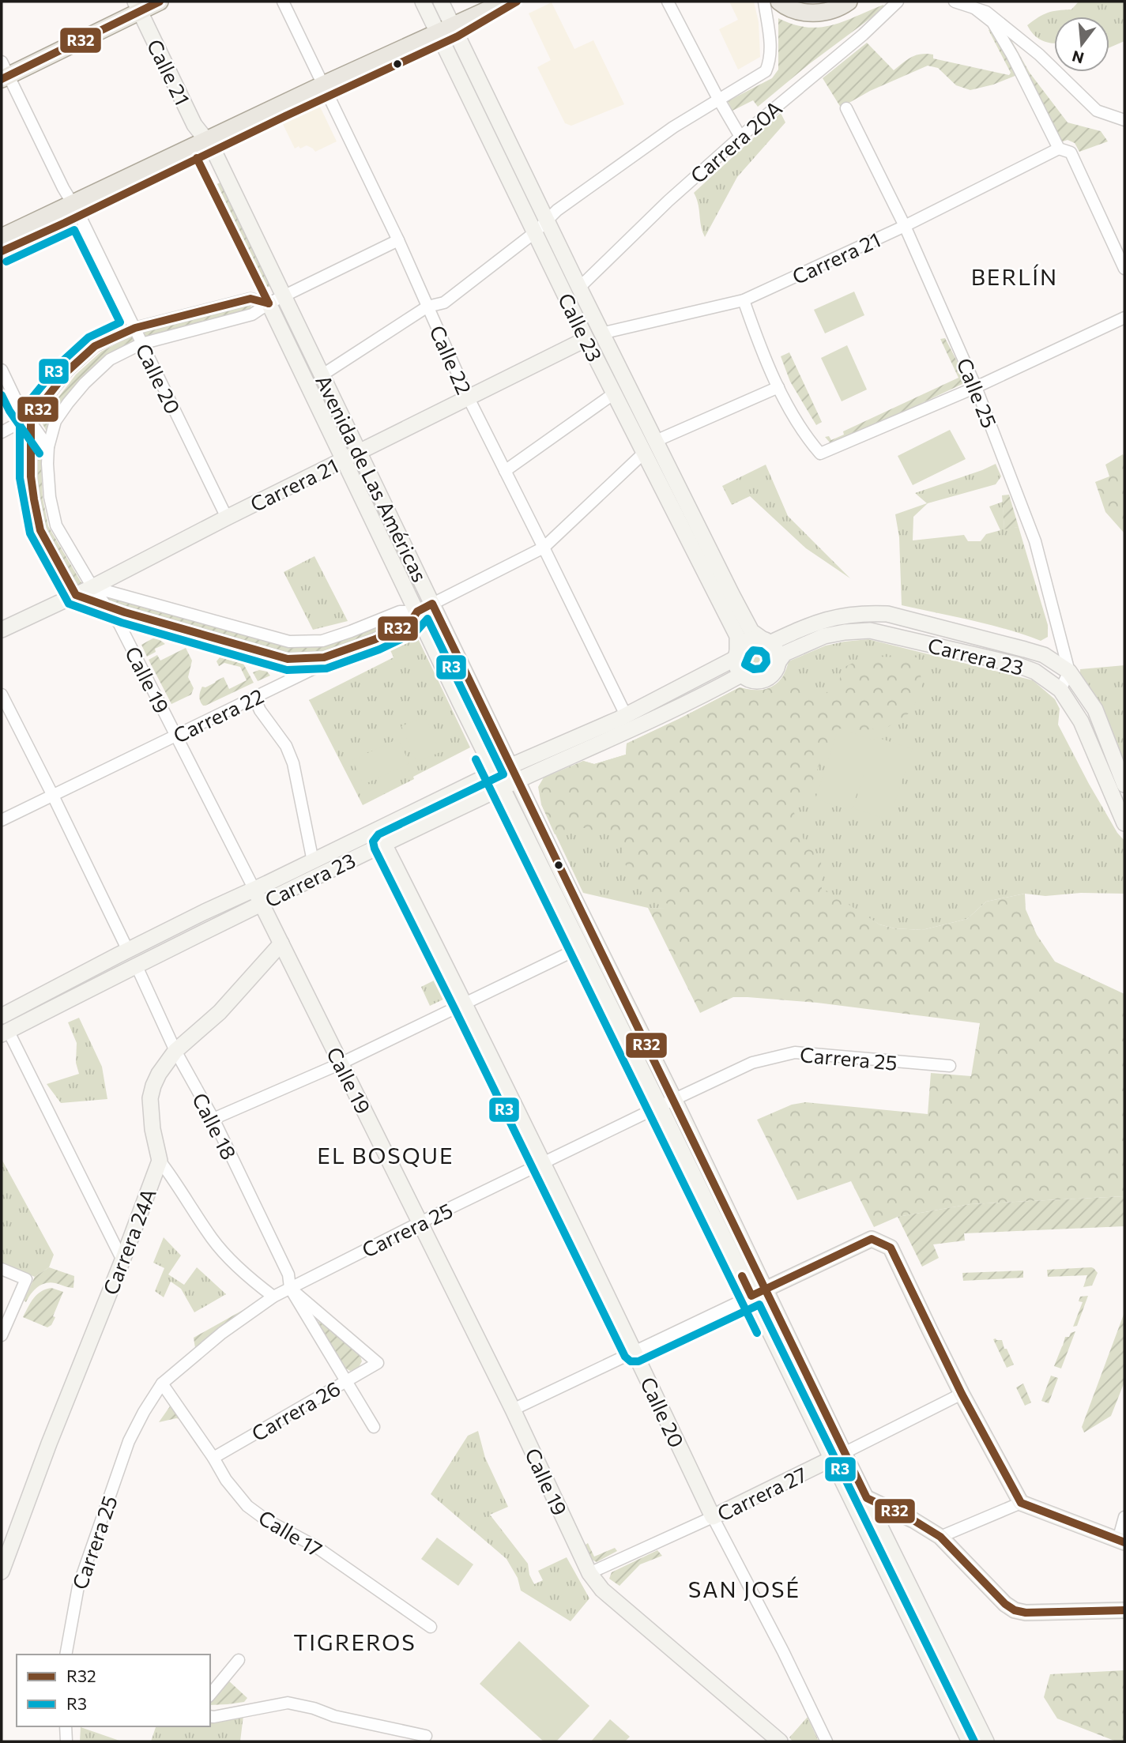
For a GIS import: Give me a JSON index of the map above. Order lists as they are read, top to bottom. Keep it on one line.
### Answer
{"streets":{"main road":["Calle 21","Carrera 21","Calle 23","Calle 20","Avenida de Las Américas","Carrera 23","Calle 19","Carrera 24A","Carrera 27"],"street":["Carrera 20A","Calle 22","Calle 25","Carrera 22","Carrera 25","Calle 18","Carrera 26","Calle 17"]},"crossings":[["Calle 21","Avenida de Las Américas"],["Carrera 20A","Calle 23"],["Carrera 21","Calle 23"],["Carrera 21","Calle 22"],["Carrera 21","Calle 20"],["Carrera 21","Calle 25"],["Carrera 21","Avenida de Las Américas"],["Carrera 21","Calle 19"],["Calle 23","Carrera 23"],["Calle 23","Carrera 22"],["Calle 22","Carrera 23"],["Calle 22","Calle 19"],["Calle 22","Carrera 22"],["Calle 20","Carrera 23"],["Calle 20","Calle 19"],["Calle 20","Carrera 25"],["Calle 20","Carrera 27"],["Calle 25","Carrera 23"],["Avenida de Las Américas","Carrera 23"],["Avenida de Las Américas","Calle 19"],["Avenida de Las Américas","Carrera 22"],["Avenida de Las Américas","Carrera 25"],["Avenida de Las Américas","Carrera 27"],["Carrera 23","Calle 19"],["Carrera 23","Calle 18"],["Calle 19","Carrera 22"],["Calle 19","Carrera 25"],["Calle 19","Carrera 24A"],["Calle 19","Carrera 27"],["Carrera 25","Calle 18"],["Carrera 25","Carrera 26"],["Carrera 25","Calle 17"],["Calle 18","Carrera 24A"],["Calle 18","Carrera 26"],["Carrera 26","Calle 17"]],"districts":["BERLÍN","EL BOSQUE","SAN JOSÉ","TIGREROS"],"lines":["transit line R32","transit line R3"],"legend":["R32","R3"],"north":"bottom"}
